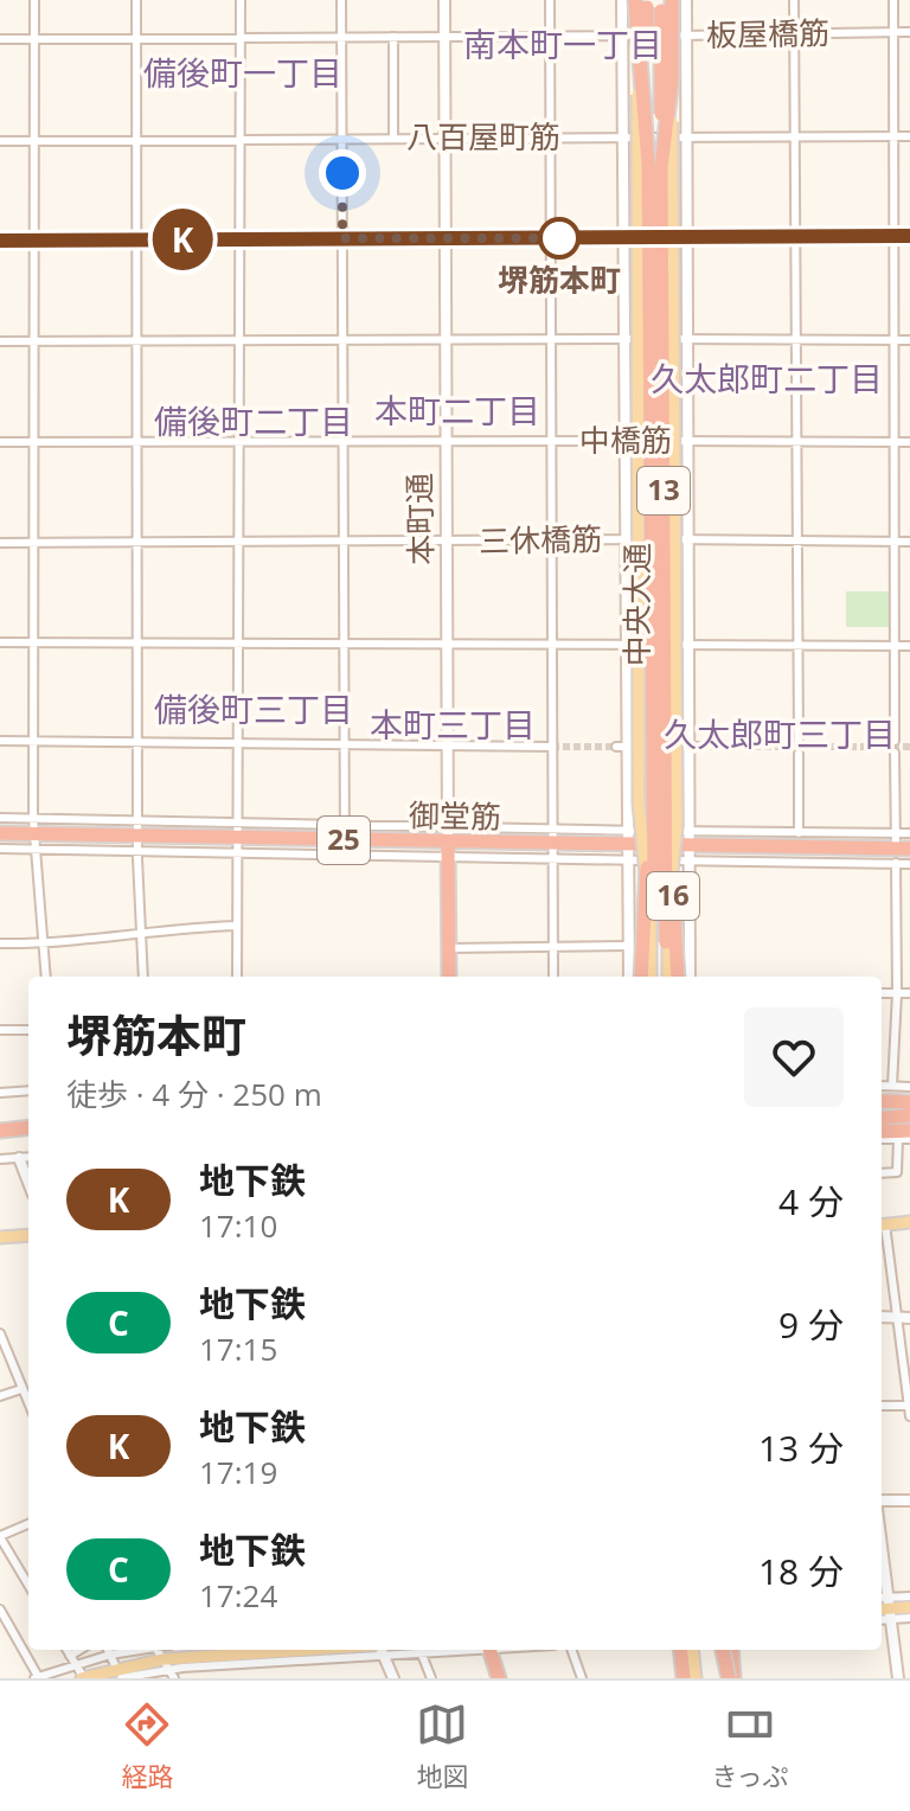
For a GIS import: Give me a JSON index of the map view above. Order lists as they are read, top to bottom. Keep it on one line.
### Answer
{"streets":{"highway":["13","本町通","御堂筋","25","16"],"main road":["中央大通"],"street":["板屋橋筋","八百屋町筋","中橋筋","三休橋筋"]},"crossings":[["板屋橋筋","本町通"],["板屋橋筋","中央大通"],["八百屋町筋","本町通"],["八百屋町筋","中央大通"],["中橋筋","本町通"],["中橋筋","中央大通"],["13","中央大通"],["13","16"],["本町通","三休橋筋"],["本町通","御堂筋"],["三休橋筋","中央大通"],["中央大通","御堂筋"]],"districts":["南本町一丁目","備後町一丁目","久太郎町二丁目","本町二丁目","備後町二丁目","備後町三丁目","本町三丁目","久太郎町三丁目"],"places":["堺筋本町"],"lines":["metro line K"],"page":{"on_map":"K","heading":["堺筋本町","徒歩 · 4 分 · 250 m"],"list":[{"mark":"K","name":"地下鉄","note":"17:10","value":"4 分"},{"mark":"C","name":"地下鉄","note":"17:15","value":"9 分"},{"mark":"K","name":"地下鉄","note":"17:19","value":"13 分"},{"mark":"C","name":"地下鉄","note":"17:24","value":"18 分"}],"tabs":["経路","地図","きっぷ"]}}
